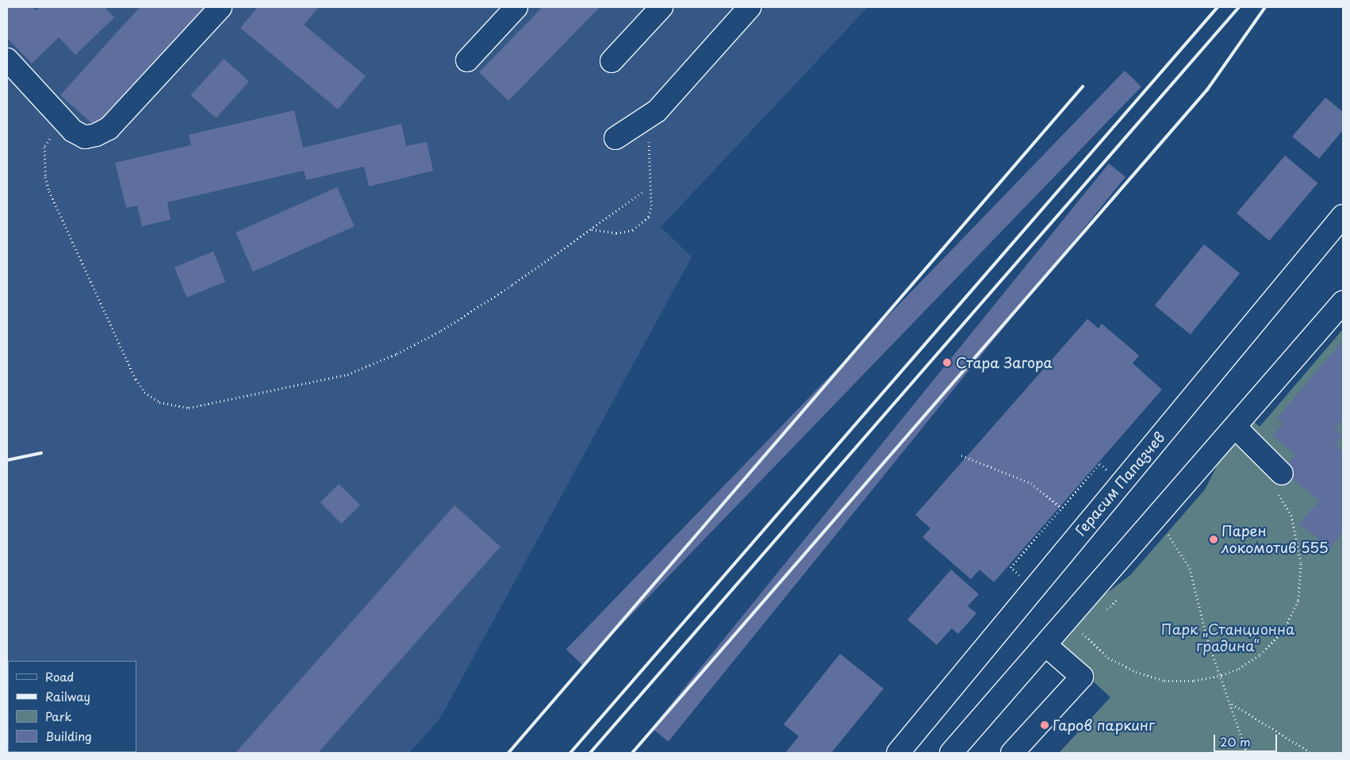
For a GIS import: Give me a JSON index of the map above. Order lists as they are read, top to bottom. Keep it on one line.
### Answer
{"streets":{"street":["Герасим Папазчев"]},"parks":["Парк „Станционна градина“"],"places":["Стара Загора","Парен локомотив 555","Гаров паркинг"],"legend":["Road","Railway","Park","Building"],"scale_bar":"20 m"}
